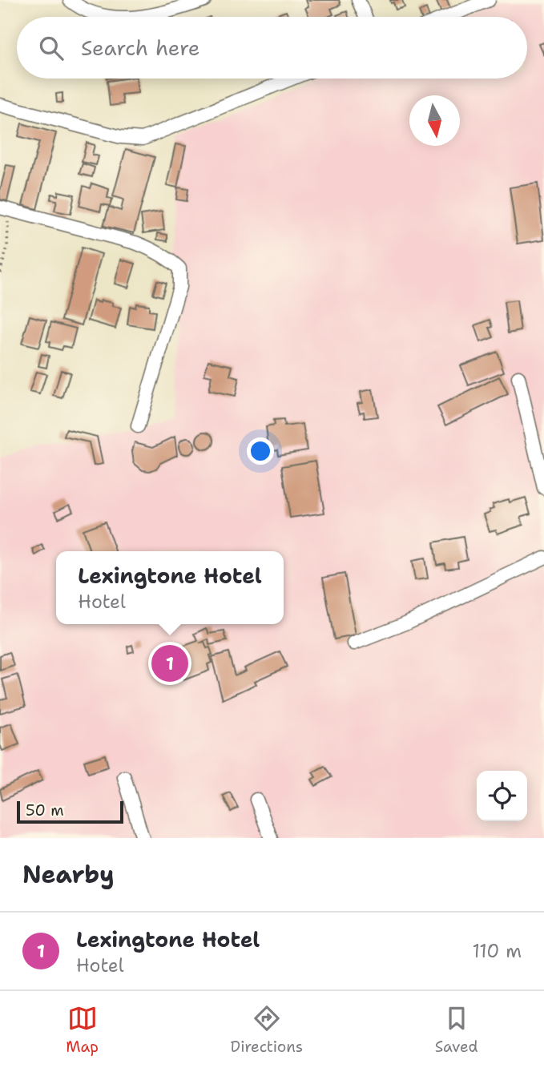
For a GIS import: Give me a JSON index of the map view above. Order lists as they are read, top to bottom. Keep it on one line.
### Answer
{"scale_bar":"50 m","north":"bottom","page":{"search":"Search here","popup":["Lexingtone Hotel","Hotel"],"pins":"1","scale":"50 m","heading":"Nearby","list":[{"mark":"1","name":"Lexingtone Hotel","note":"Hotel","value":"110 m"}],"nav":["Map","Directions","Saved"]}}
